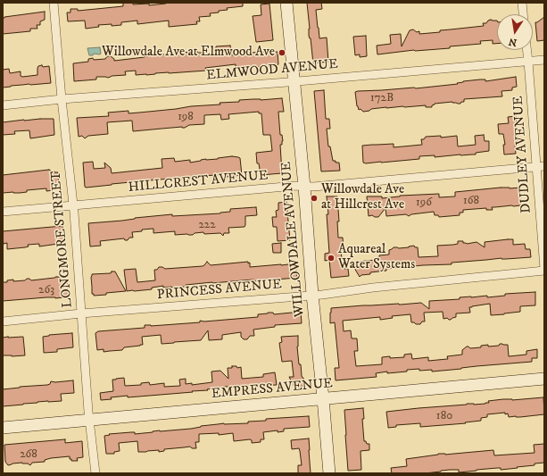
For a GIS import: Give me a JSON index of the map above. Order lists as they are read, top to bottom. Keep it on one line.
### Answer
{"streets":{"street":["ELMWOOD AVENUE","DUDLEY AVENUE","HILLCREST AVENUE","LONGMORE STREET","WILLOWDALE AVENUE","PRINCESS AVENUE","EMPRESS AVENUE"]},"crossings":[["ELMWOOD AVENUE","DUDLEY AVENUE"],["ELMWOOD AVENUE","LONGMORE STREET"],["ELMWOOD AVENUE","WILLOWDALE AVENUE"],["DUDLEY AVENUE","HILLCREST AVENUE"],["DUDLEY AVENUE","PRINCESS AVENUE"],["HILLCREST AVENUE","LONGMORE STREET"],["HILLCREST AVENUE","WILLOWDALE AVENUE"],["LONGMORE STREET","PRINCESS AVENUE"],["LONGMORE STREET","EMPRESS AVENUE"],["WILLOWDALE AVENUE","PRINCESS AVENUE"],["WILLOWDALE AVENUE","EMPRESS AVENUE"]],"places":["Willowdale Ave at Elmwood Ave","Willowdale Ave at Hillcrest Ave","Aquareal Water Systems"],"house_numbers":["172B","198","168","196","222","263","180","268"],"north":"bottom"}
